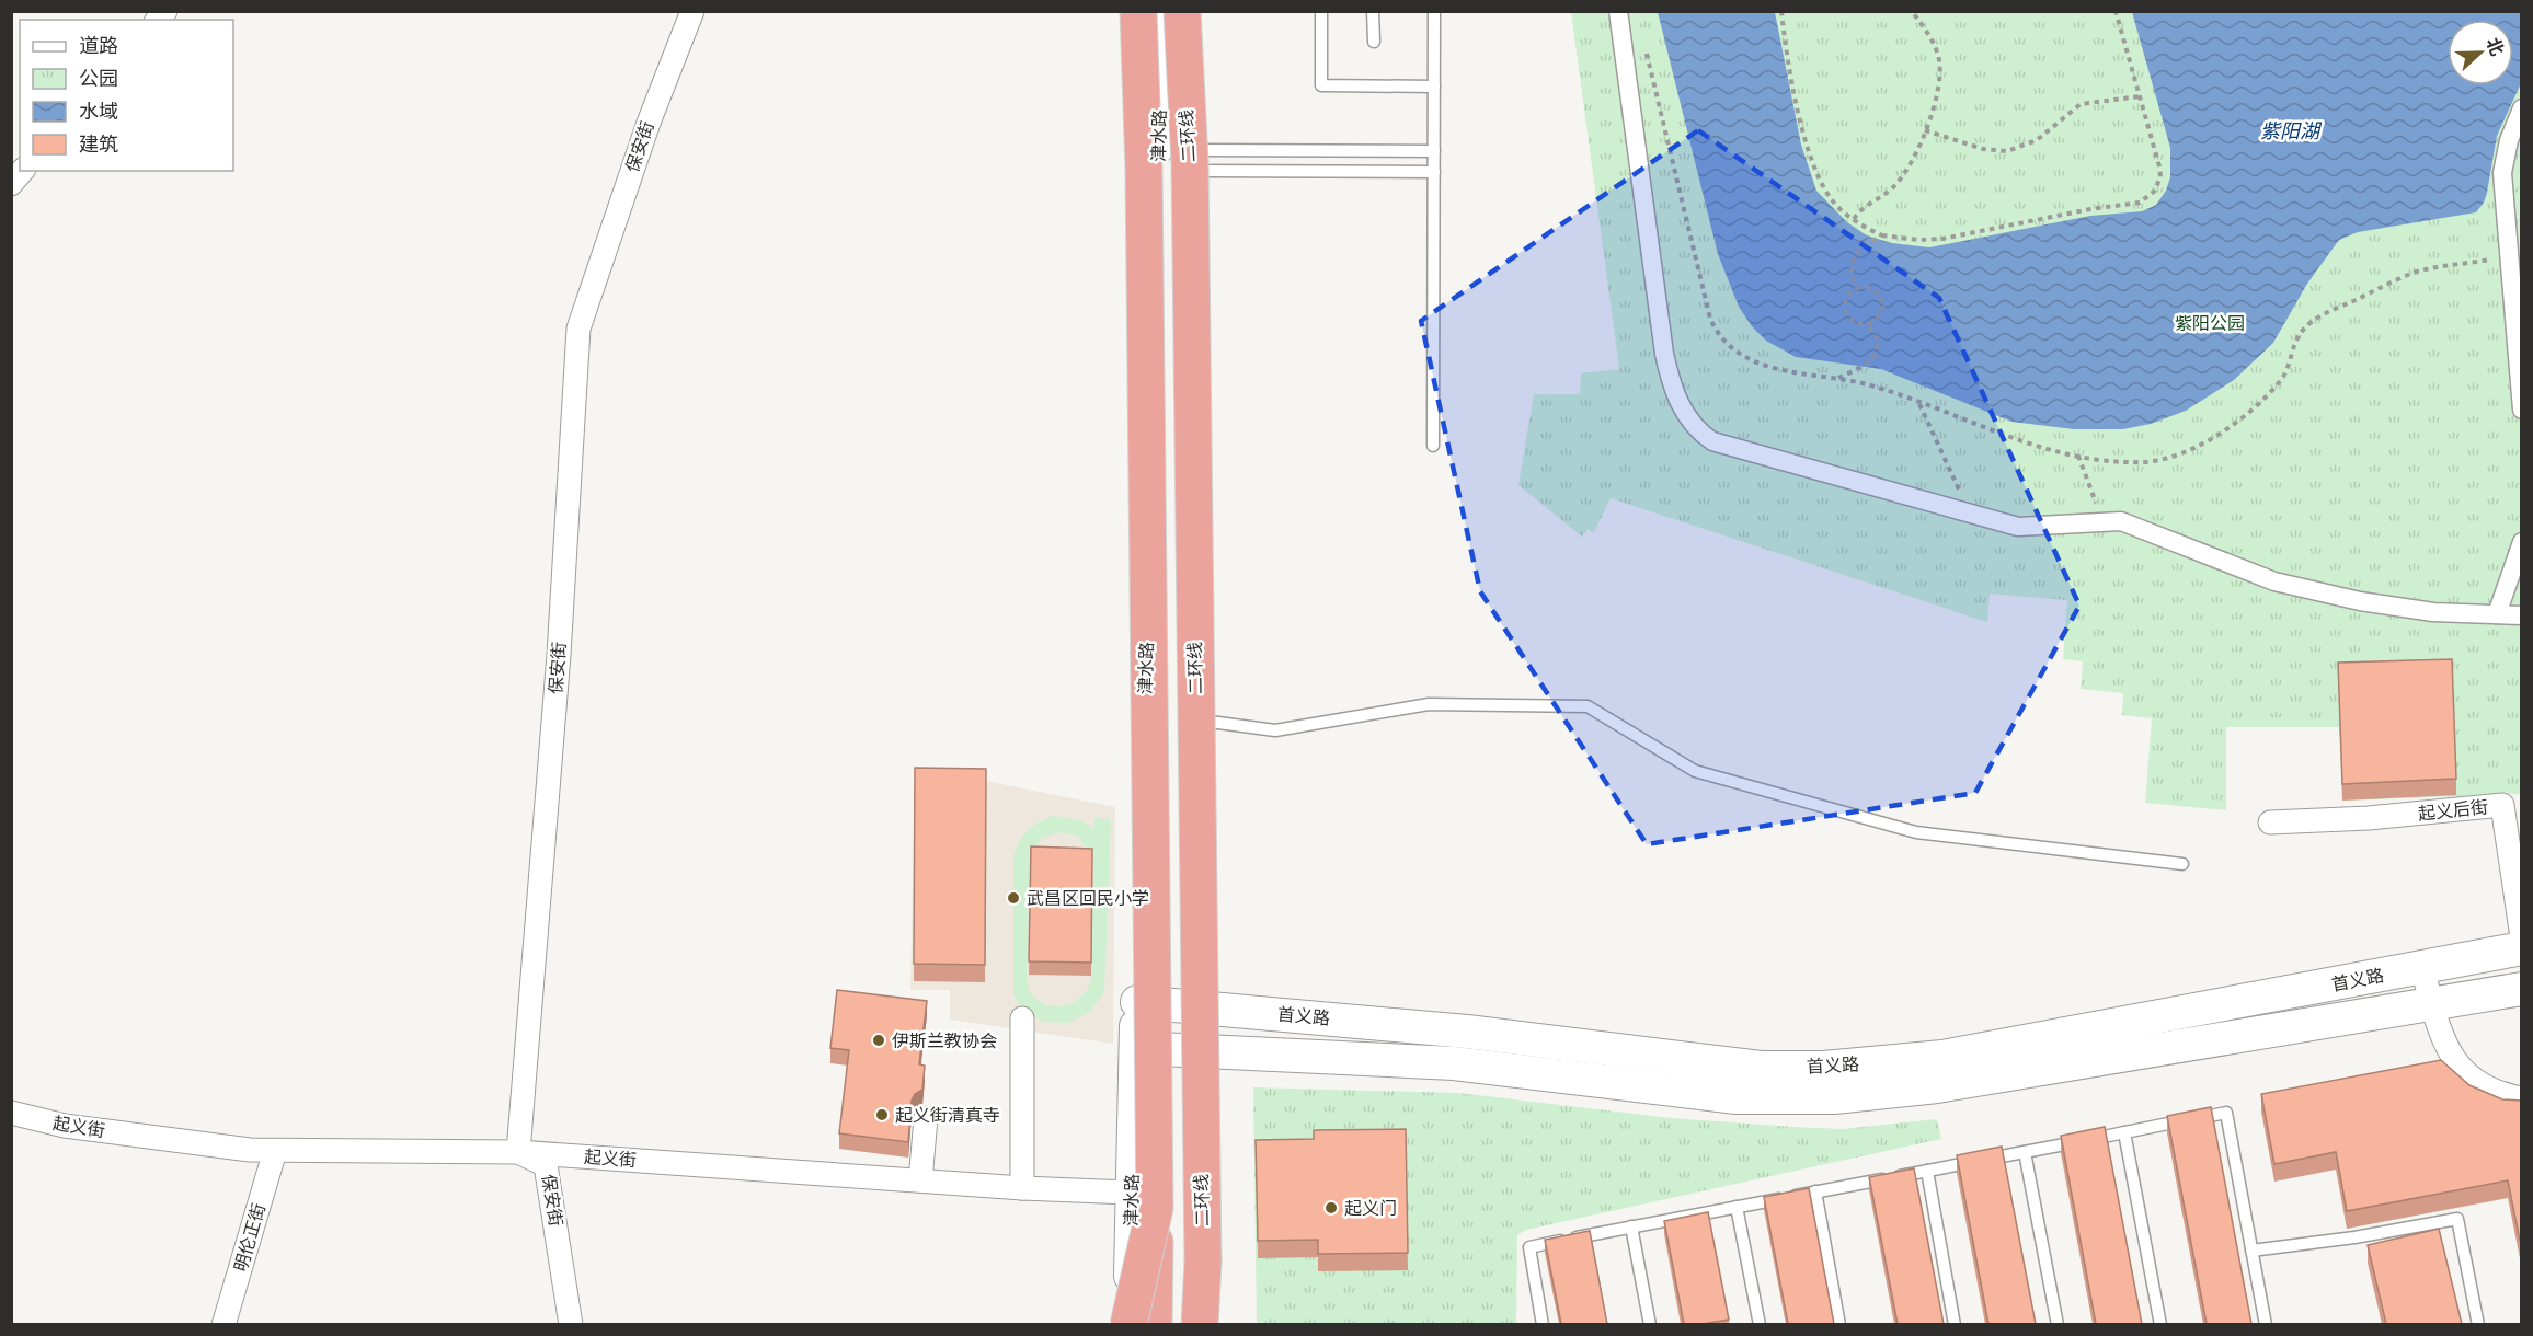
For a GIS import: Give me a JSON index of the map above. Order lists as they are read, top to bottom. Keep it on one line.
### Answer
{"streets":{"highway":["二环线"],"main road":["津水路","首义路"],"street":["保安街","起义后街","起义街","明伦正街"]},"crossings":[["津水路","首义路"],["津水路","起义街"],["保安街","起义街"],["起义街","明伦正街"]],"water":["紫阳湖"],"parks":["紫阳公园"],"places":["武昌区回民小学","伊斯兰教协会","起义街清真寺","起义门"],"legend":["道路","公园","水域","建筑"],"north":"right"}
